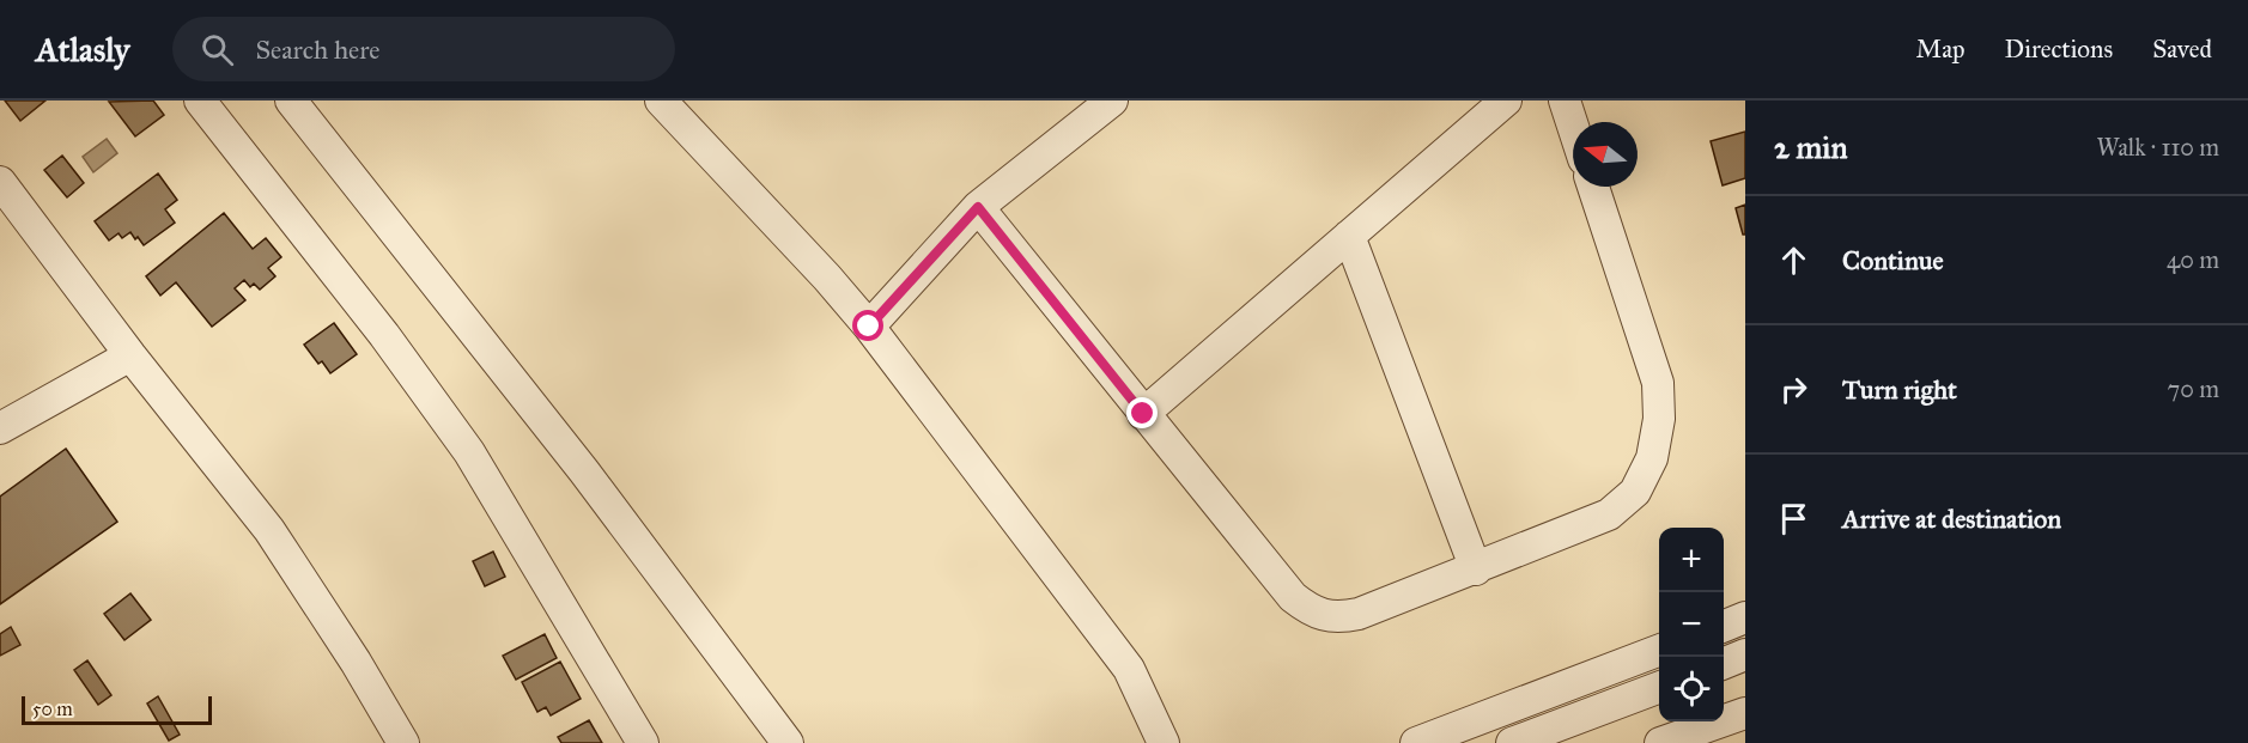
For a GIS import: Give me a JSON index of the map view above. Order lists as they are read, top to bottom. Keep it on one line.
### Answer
{"scale_bar":"50 m","north":"left","page":{"header":"Atlasly","search":"Search here","nav":["Map","Directions","Saved"],"heading":["2 min","Walk · 110 m"],"list":[["Continue","40 m"],["Turn right","70 m"],"Arrive at destination"],"map_buttons":["+","−"],"scale":"50 m"}}
